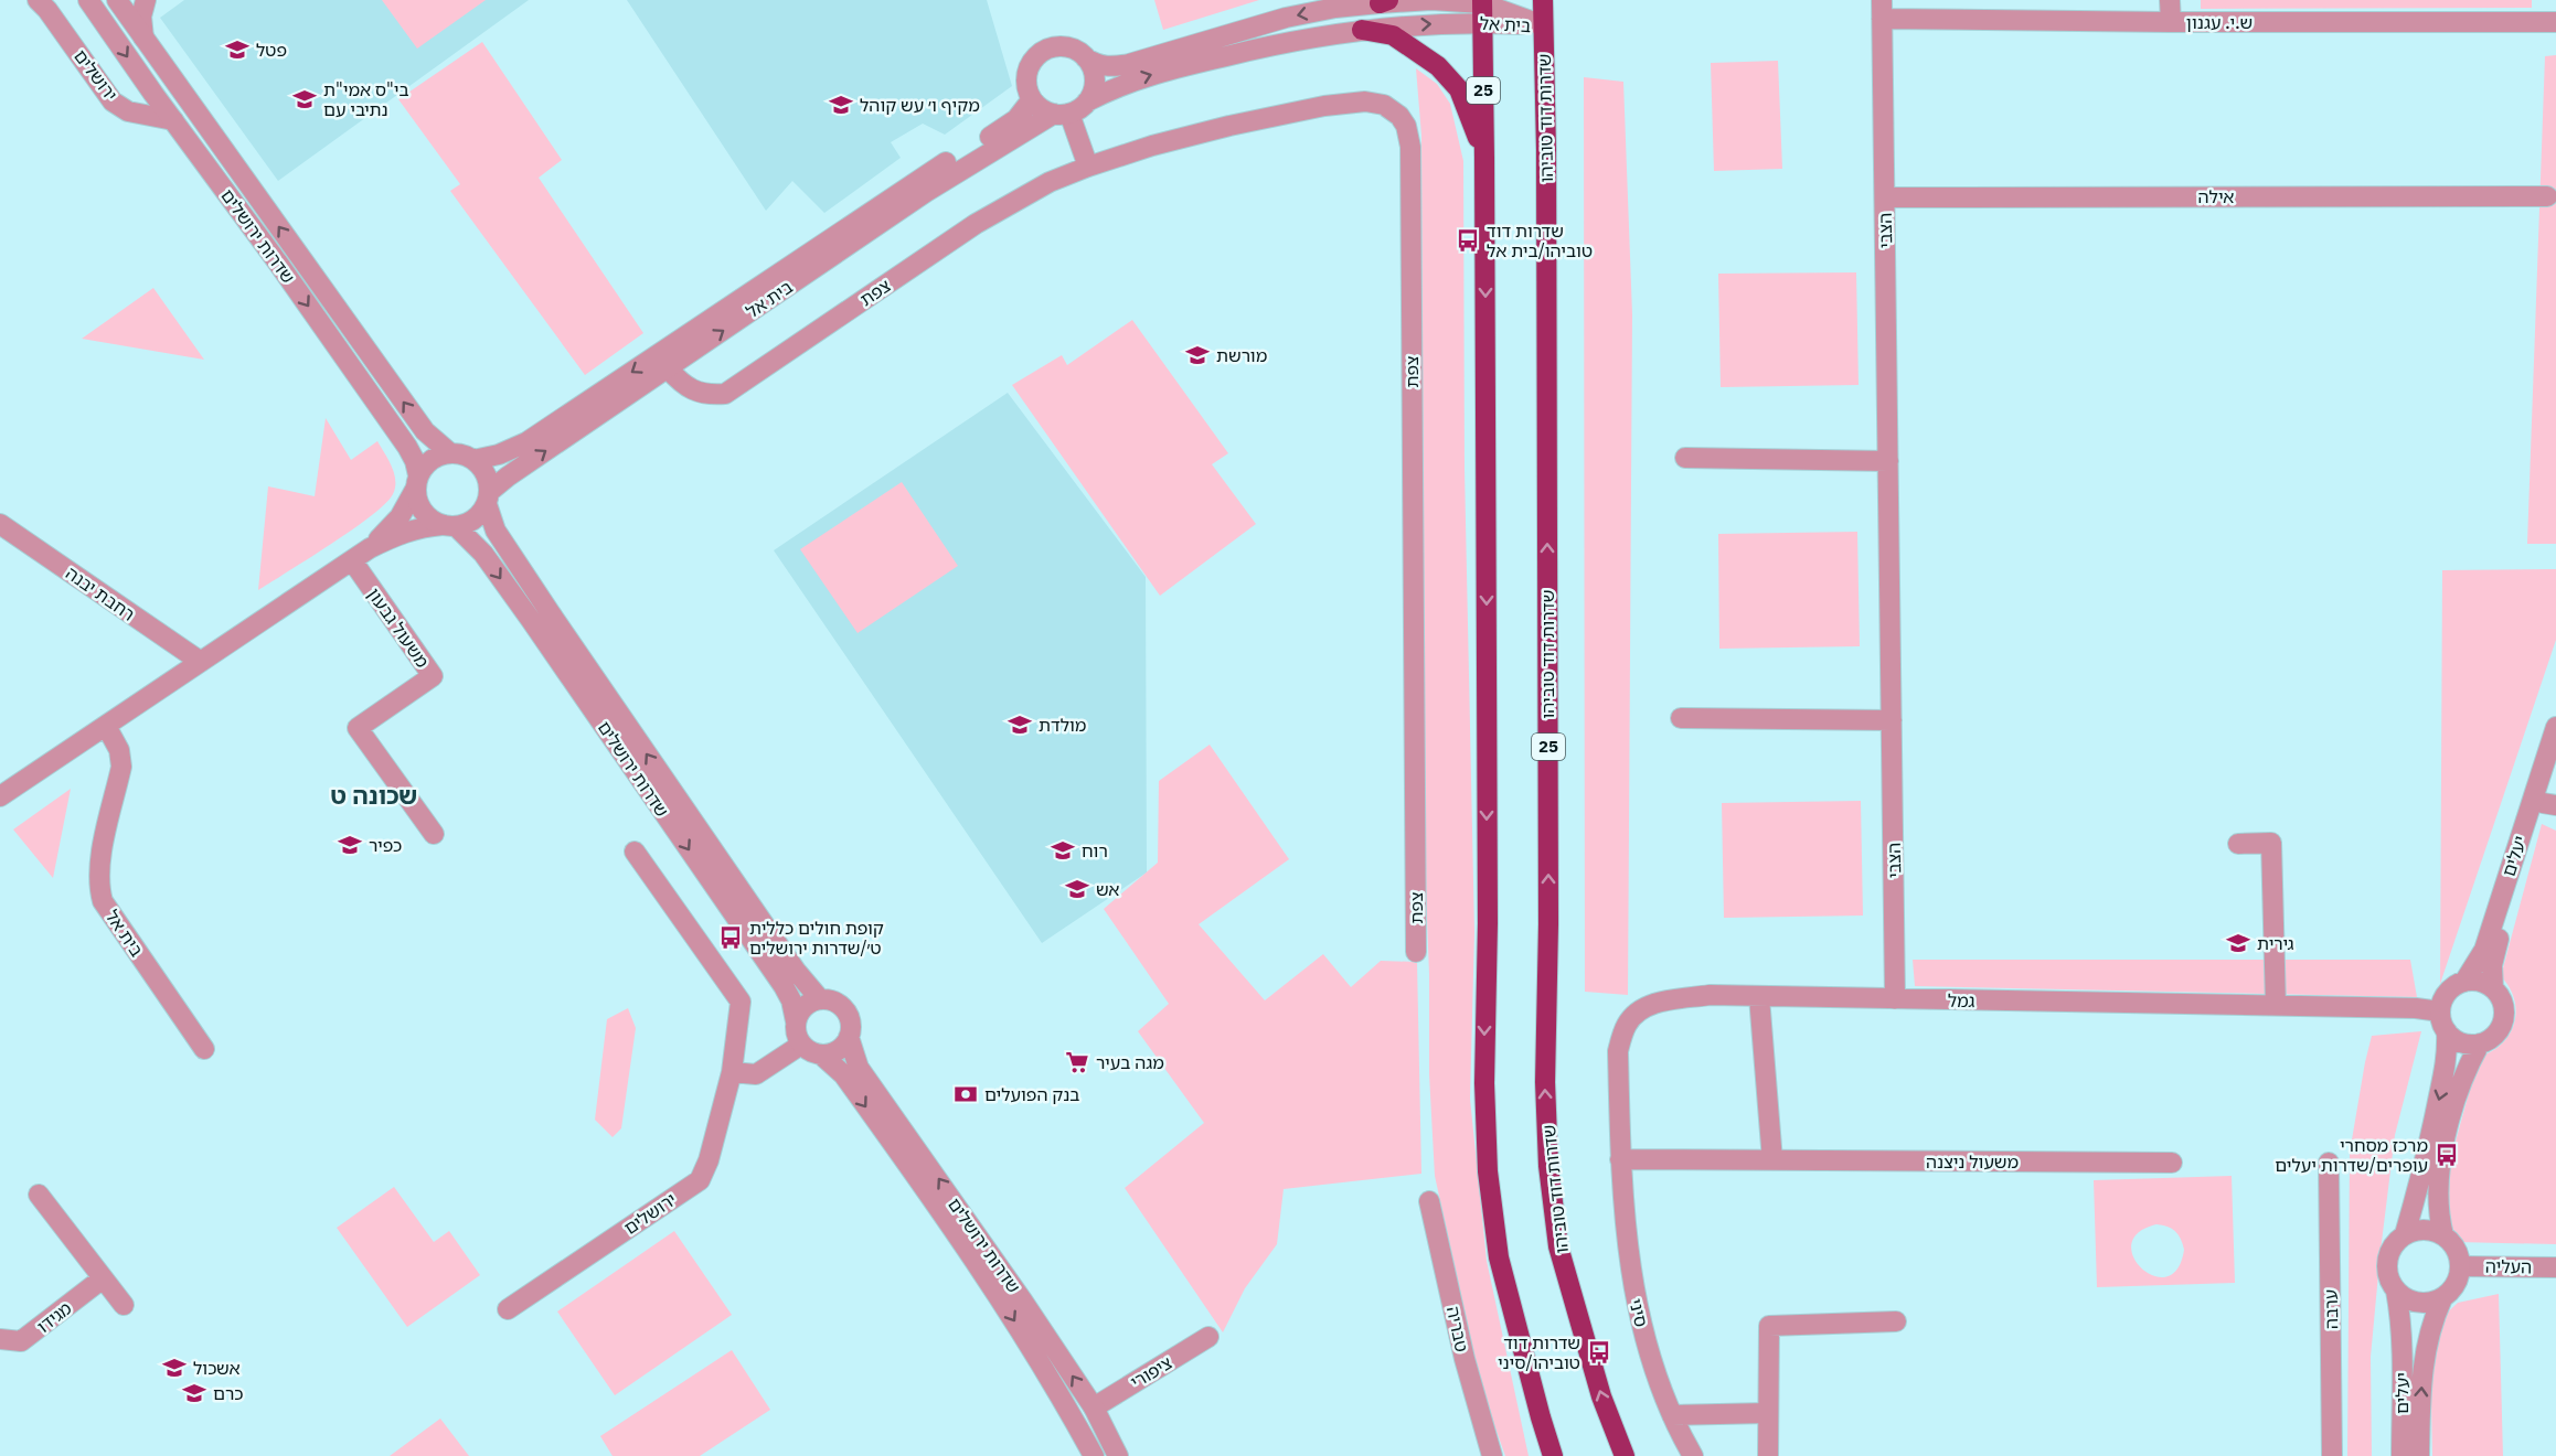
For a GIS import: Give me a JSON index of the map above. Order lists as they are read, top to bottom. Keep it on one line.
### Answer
{"streets":{"highway":["25","שדרות דוד טוביהו"],"street":["ש.י. עגנון","בית אל","ירושלים","אילה","הצבי","שדרות ירושלים","צפת","רחבת יבנה","משעול גבעון","יעלים","גמל","משעול ניצנה","העליה","ערבה","סיני","מגידו","טבריה","ציפורי"]},"crossings":[["ש.י. עגנון","הצבי"],["בית אל","25"],["בית אל","שדרות דוד טוביהו"],["בית אל","שדרות ירושלים"],["בית אל","צפת"],["ירושלים","שדרות ירושלים"],["אילה","הצבי"],["הצבי","גמל"],["שדרות ירושלים","ציפורי"],["יעלים","גמל"],["יעלים","העליה"],["גמל","משעול ניצנה"],["גמל","סיני"],["משעול ניצנה","סיני"]],"districts":["שכונה ט"],"places":{"school or university":["פטל","בי\"ס אמי\"ת נתיבי עם","מקיף ו׳ עש קוהל","מורשת","מולדת","כפיר","רוח","אש","גירית","אשכול","כרם"],"bus stop":["שדרות דוד טוביהו/בית אל","קופת חולים כללית ט׳/שדרות ירושלים","מרכז מסחרי עופרים/שדרות יעלים","שדרות דוד טוביהו/סיני"],"supermarket":["מגה בעיר"],"bank":["בנק הפועלים"]}}
